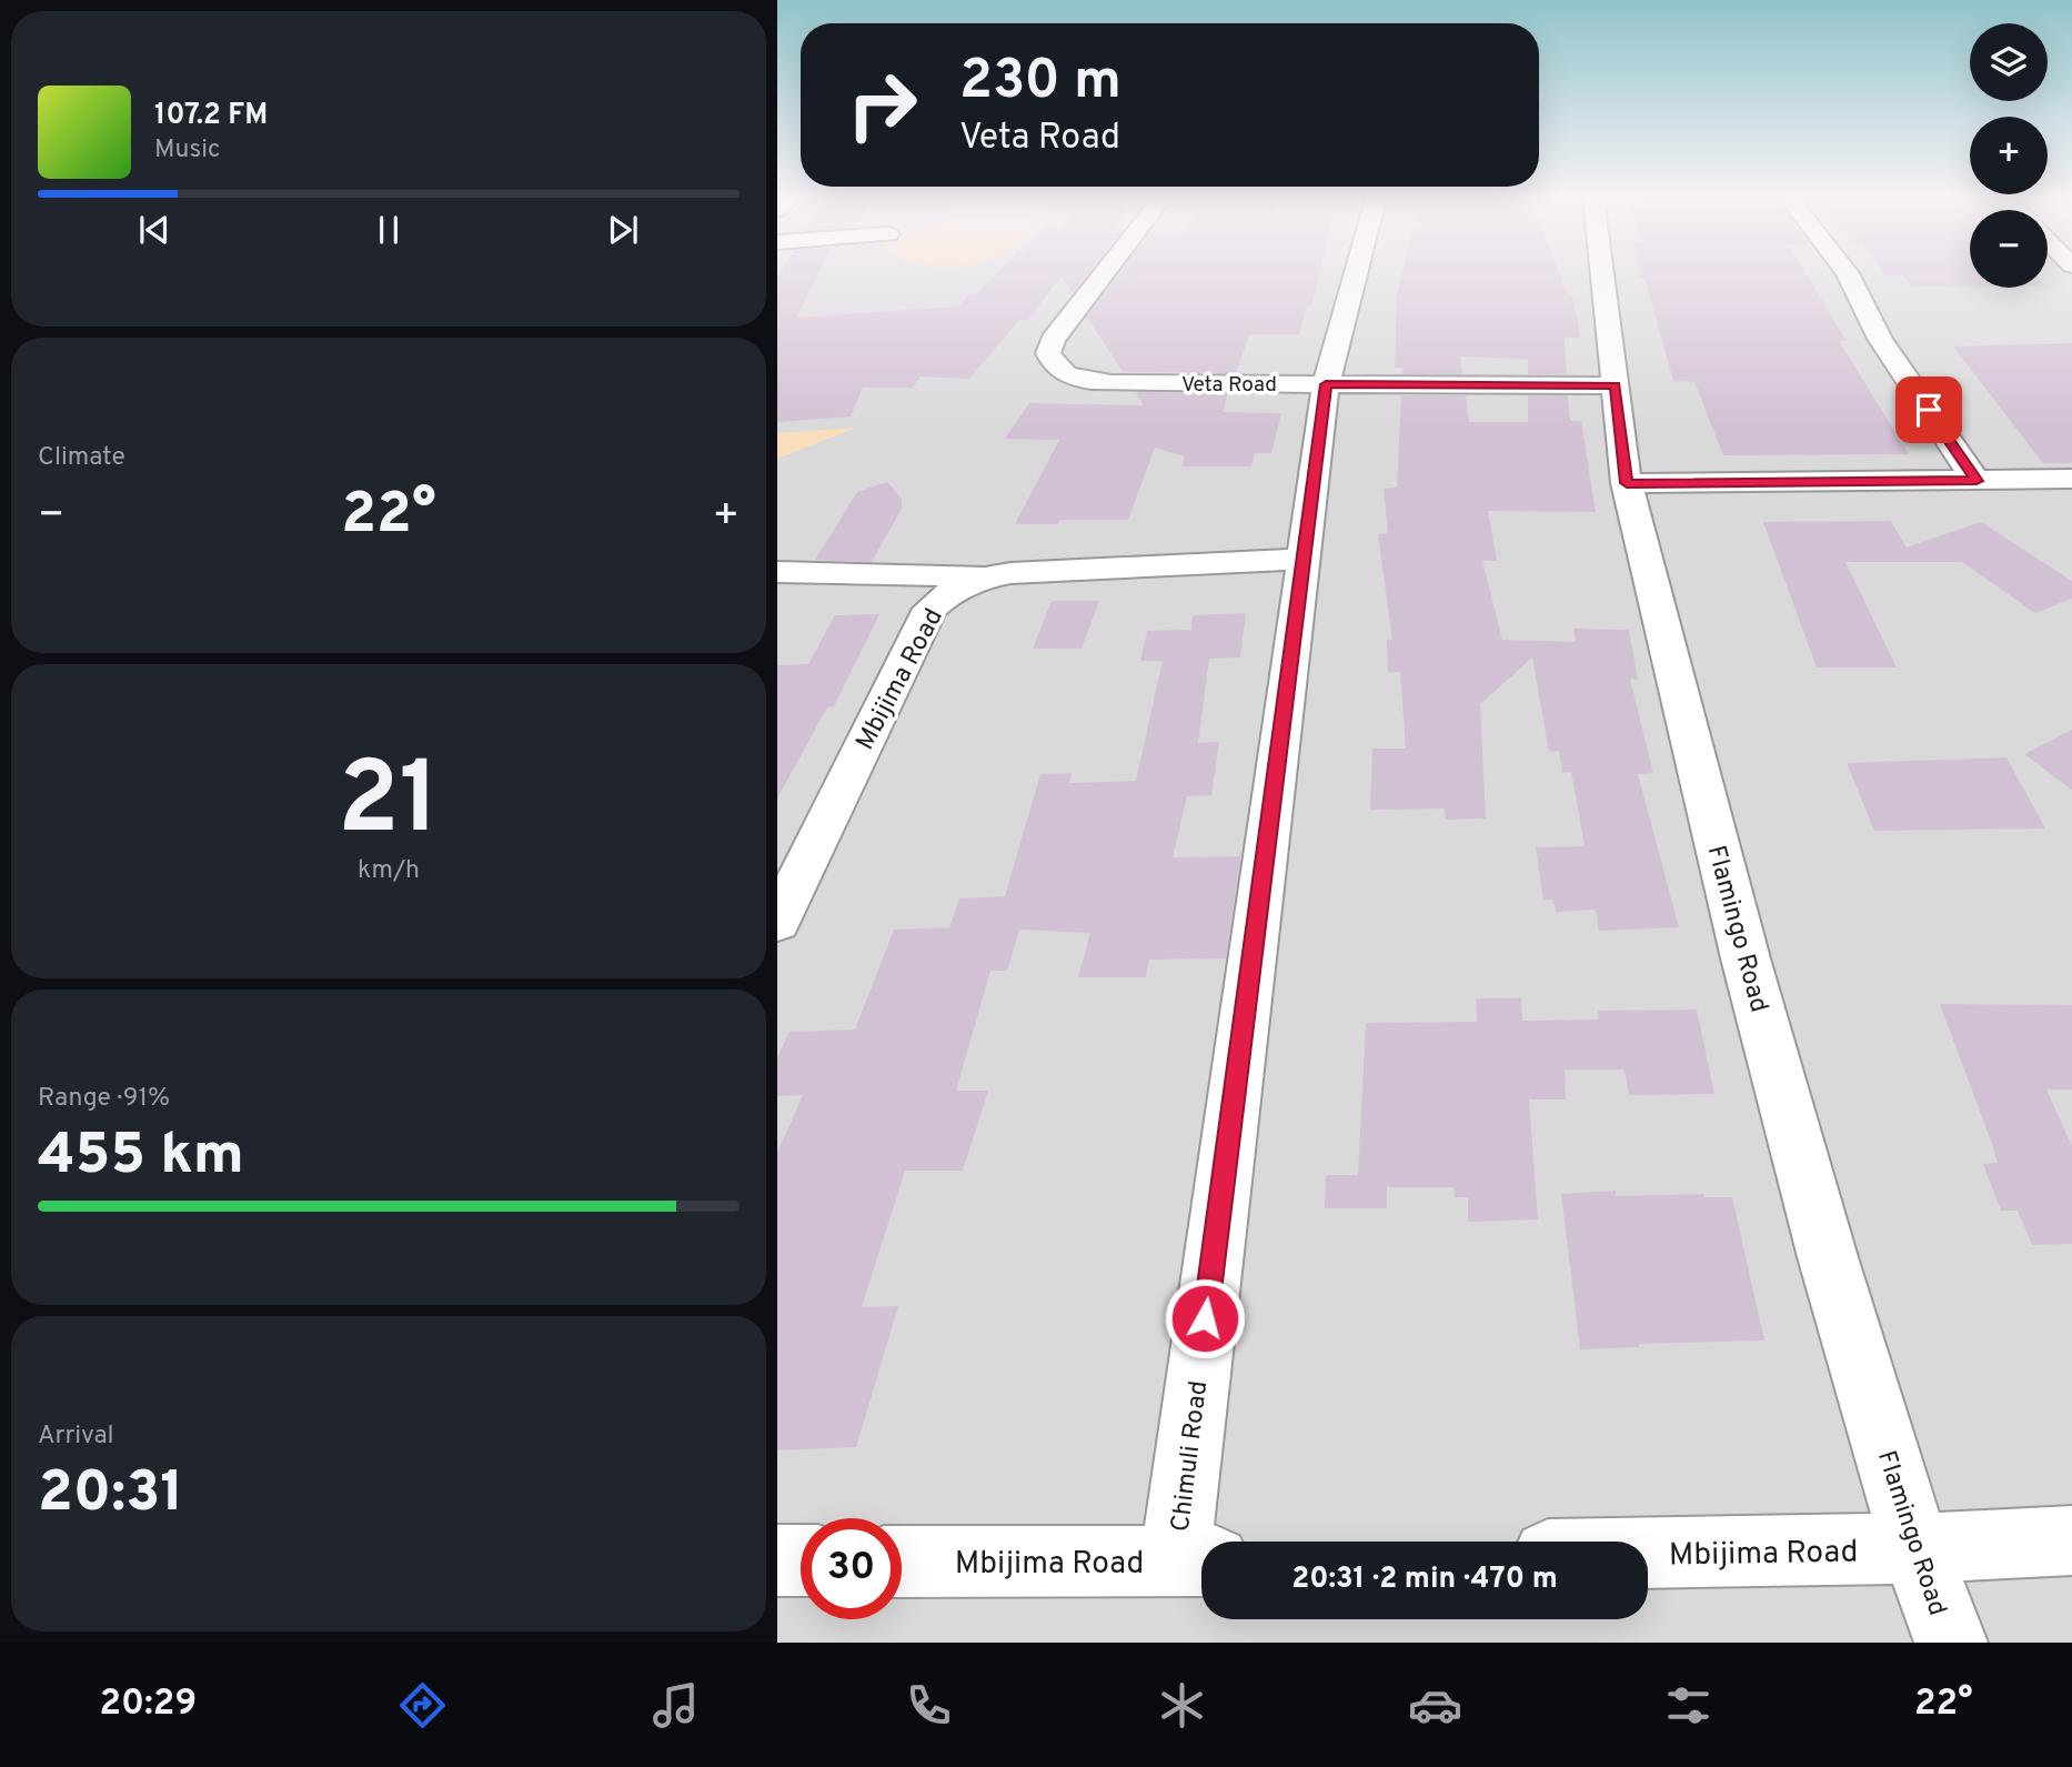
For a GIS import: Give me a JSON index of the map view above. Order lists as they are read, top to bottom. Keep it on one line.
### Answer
{"streets":{"street":["Veta Road","Mbijima Road","Flamingo Road","Chimuli Road"]},"crossings":[["Veta Road","Flamingo Road"],["Veta Road","Chimuli Road"],["Mbijima Road","Flamingo Road"],["Mbijima Road","Chimuli Road"]],"page":{"map_buttons":["+","−"],"turn":["230 m","Veta Road"],"song":["107.2 FM","Music"],"tile":["Climate",["21","km/h"],["Range · 91%","455 km"],["Arrival","20:31"]],"heat":["−","22°","+"],"limit":"30","trip":"20:31 · 2 min · 470 m","tabs":["20:29","22°"]}}
